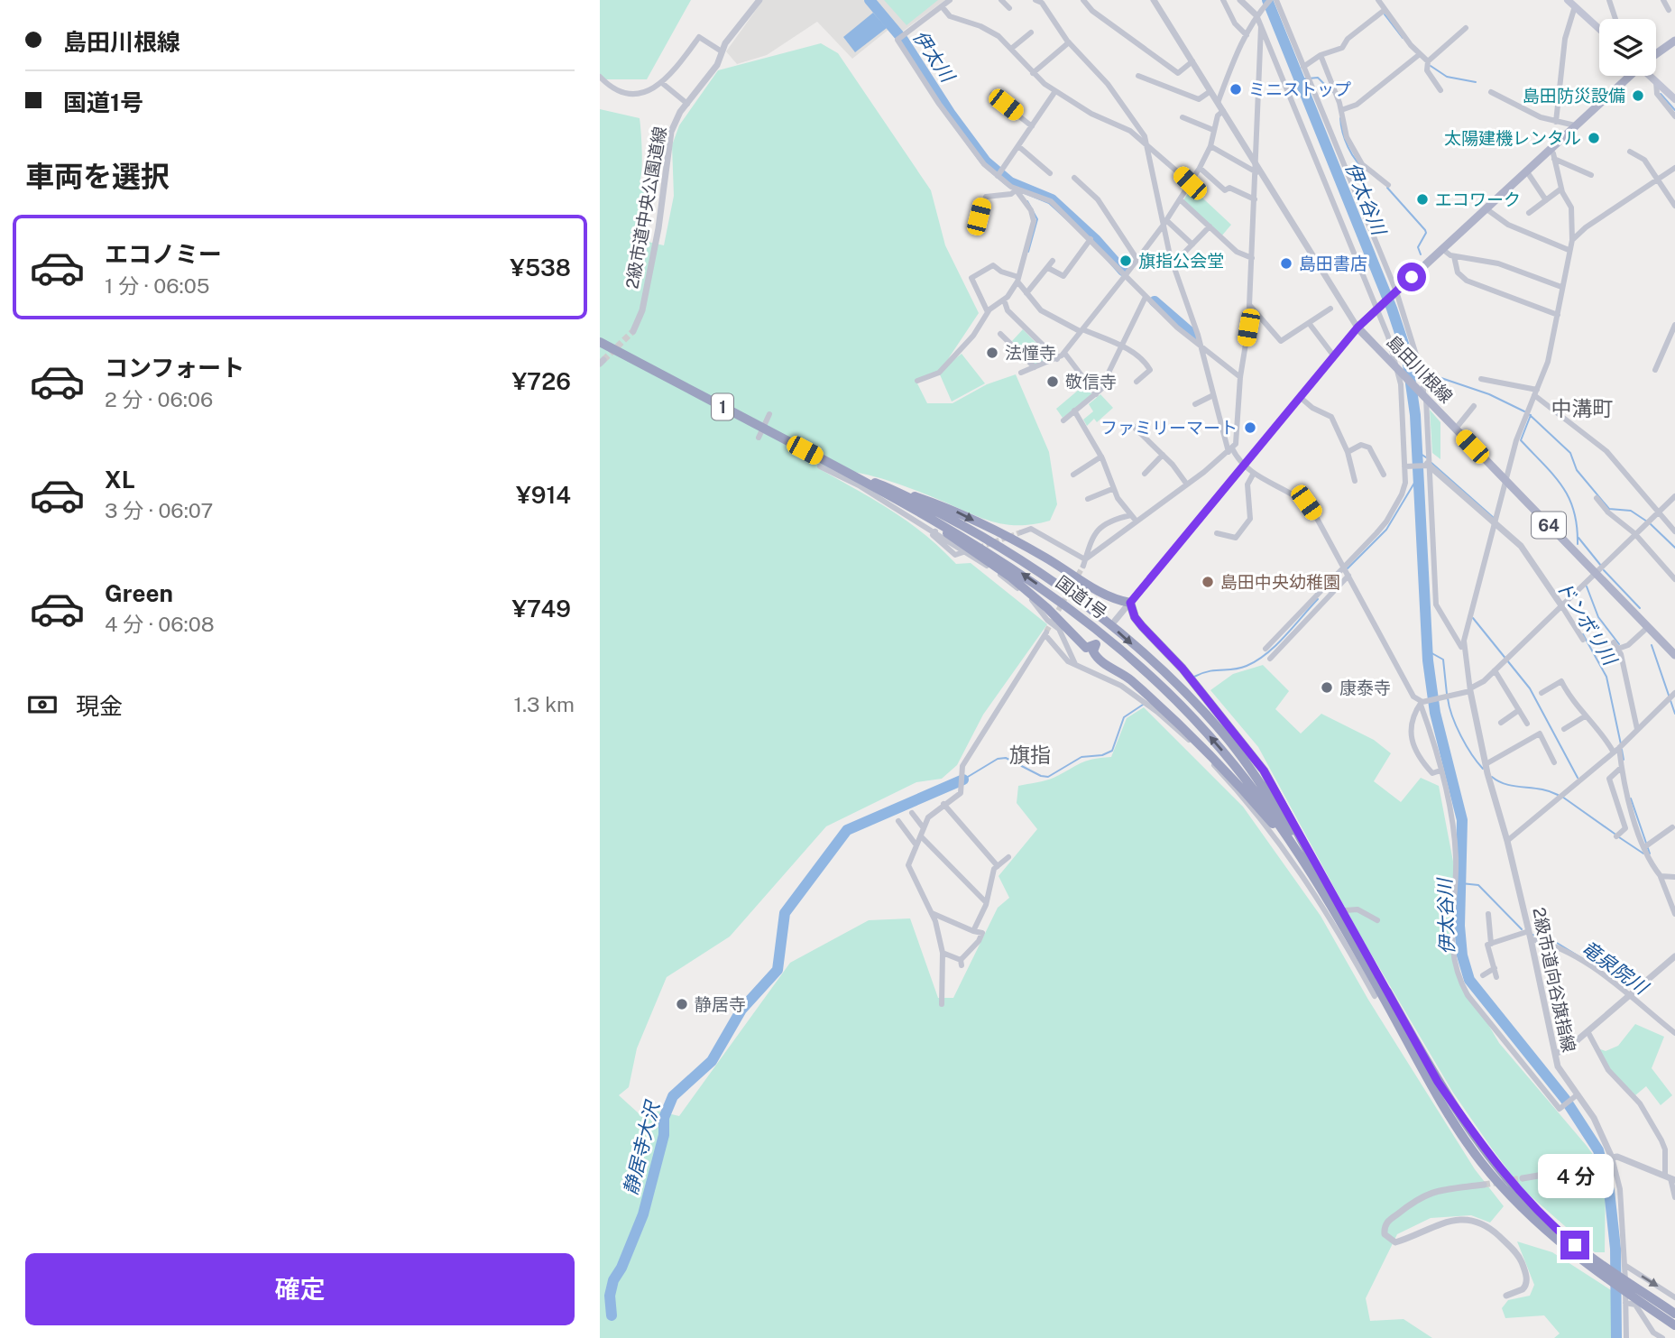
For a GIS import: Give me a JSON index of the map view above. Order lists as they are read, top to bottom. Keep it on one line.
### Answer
{"streets":{"highway":["1","国道1号"],"main road":["島田川根線","64"],"street":["2級市道中央公園道線","2級市道向谷旗指線"]},"districts":["中溝町","旗指"],"water":["伊太川","伊太谷川","ドンボリ川","竜泉院川","静居寺大沢"],"places":["ミニストップ","島田防災設備","太陽建機レンタル","エコワーク","旗指公会堂","島田書店","法憧寺","敬信寺","ファミリーマート","島田中央幼稚園","康泰寺","静居寺"],"page":{"banner":["島田川根線","国道1号"],"heading":"車両を選択","list":[{"name":"エコノミー","note":"1 分 · 06:05","value":"¥538"},{"name":"コンフォート","note":"2 分 · 06:06","value":"¥726"},{"name":"XL","note":"3 分 · 06:07","value":"¥914"},{"name":"Green","note":"4 分 · 06:08","value":"¥749"}],"pay":["現金","1.3 km"],"bubble":"4 分","buttons":"確定"}}
